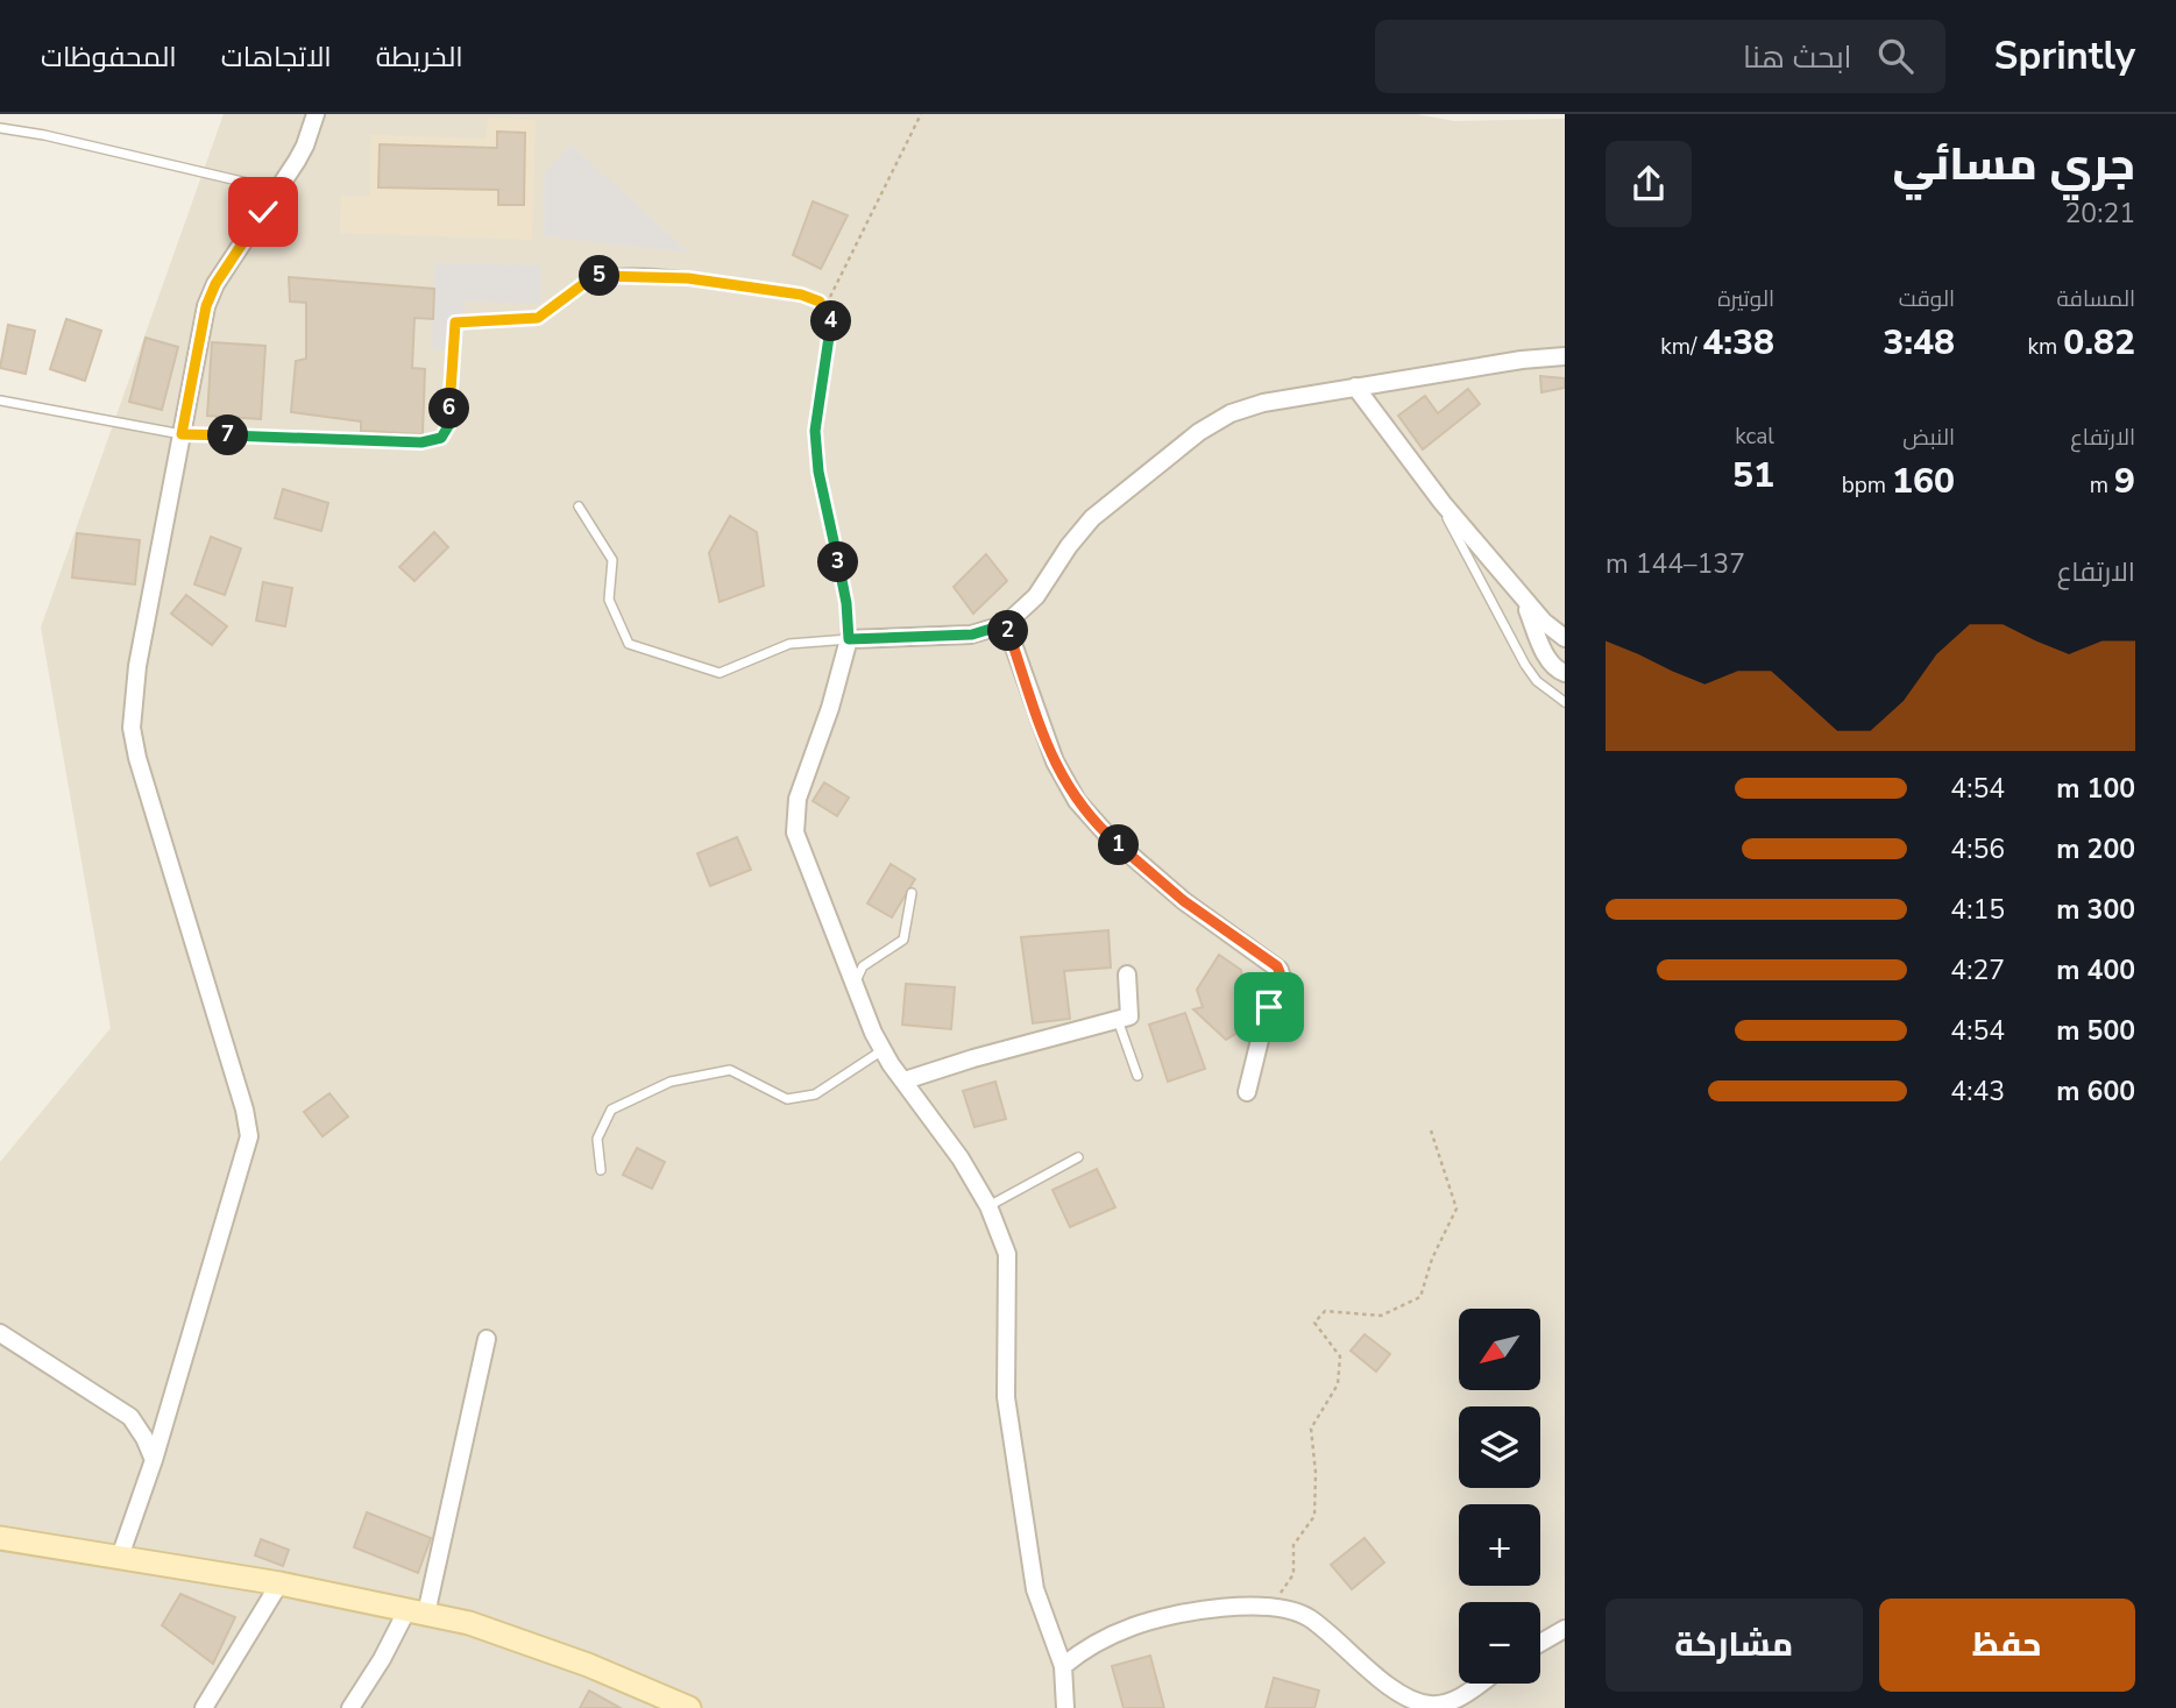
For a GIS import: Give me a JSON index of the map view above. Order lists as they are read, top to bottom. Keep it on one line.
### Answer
{"north":"bottom left","page":{"header":"Sprintly","search":"ابحث هنا","nav":["الخريطة","الاتجاهات","المحفوظات"],"heading":["جري مسائي","20:21"],"stats":[["المسافة","0.82 km"],["الوقت","3:48"],["الوتيرة","4:38 /km"],["الارتفاع","9 m"],["النبض","160 bpm"],["kcal","51"]],"pins":["5","4","6","7","3","2","1"],"chart":["الارتفاع","137–144 m"],"list":[{"name":"100 m","note":"4:54"},{"name":"200 m","note":"4:56"},{"name":"300 m","note":"4:15"},{"name":"400 m","note":"4:27"},{"name":"500 m","note":"4:54"},{"name":"600 m","note":"4:43"}],"map_buttons":["+","−"],"buttons":["حفظ","مشاركة"]}}
